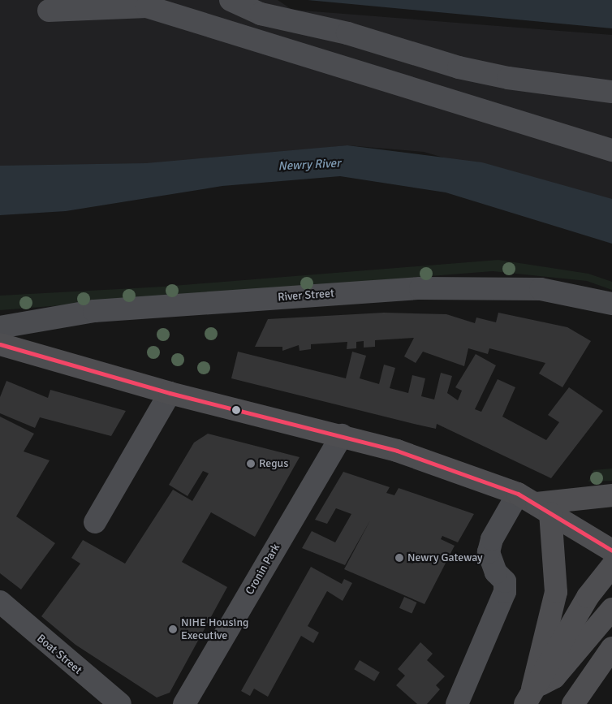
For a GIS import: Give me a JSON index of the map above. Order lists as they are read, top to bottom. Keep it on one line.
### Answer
{"streets":{"street":["River Street","Cronin Park","Boat Street"]},"water":["Newry River"],"places":["Regus","Newry Gateway","NIHE Housing Executive"]}
